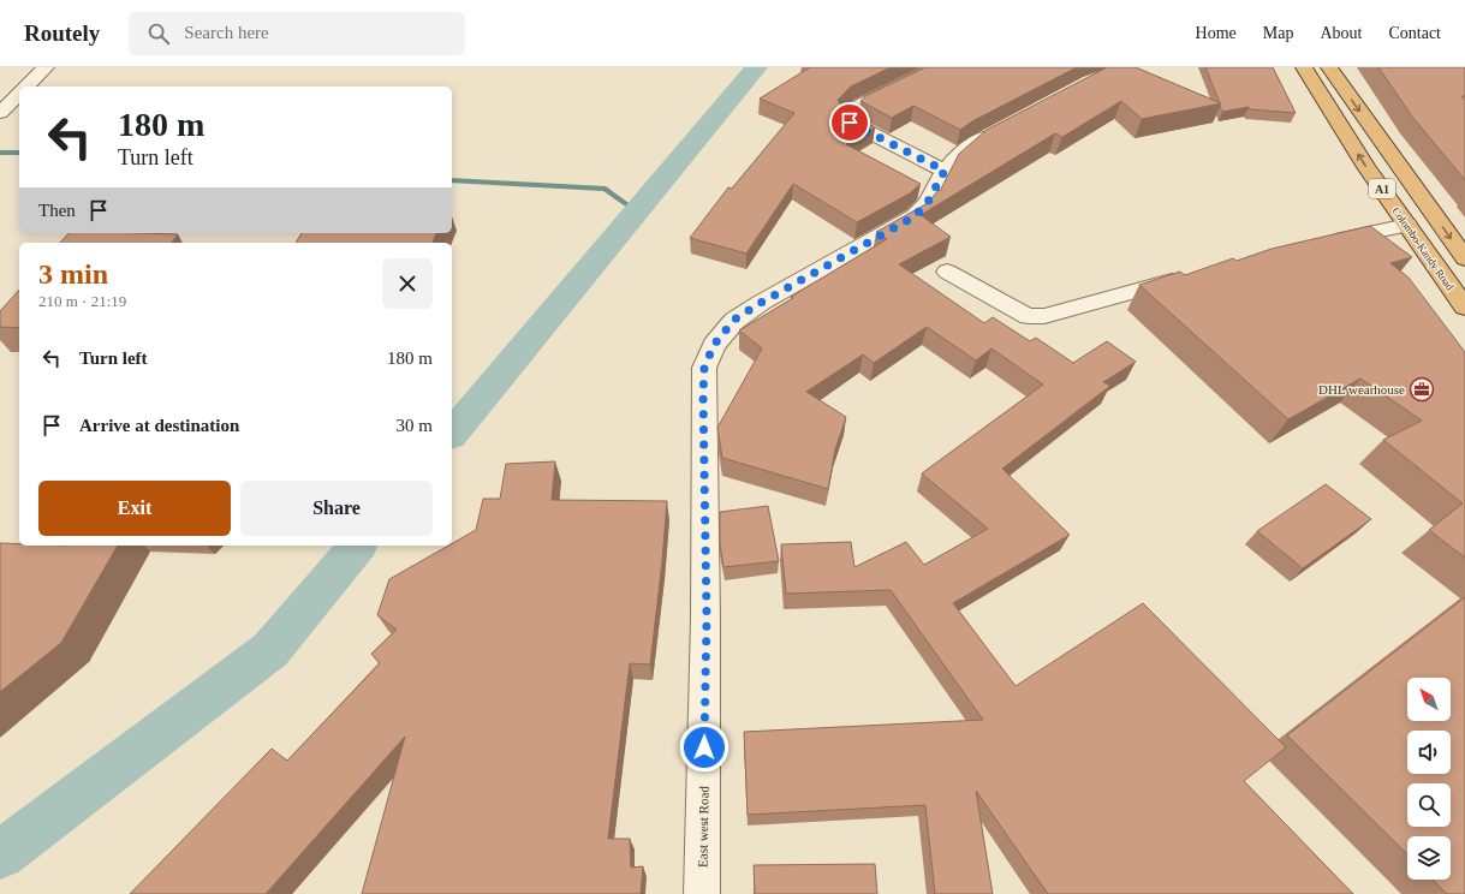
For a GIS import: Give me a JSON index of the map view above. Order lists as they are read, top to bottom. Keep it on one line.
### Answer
{"streets":{"highway":["A1","Colombo-Kandy Road"],"street":["East west Road"]},"places":{"office":["DHL wearhouse"]},"north":"top left","page":{"header":"Routely","search":"Search here","nav":["Home","Map","About","Contact"],"turn":["180 m","Turn left"],"then":"Then","heading":["3 min","210 m · 21:19"],"list":[{"name":"Turn left","value":"180 m"},{"name":"Arrive at destination","value":"30 m"}],"buttons":["Exit","Share"]}}
